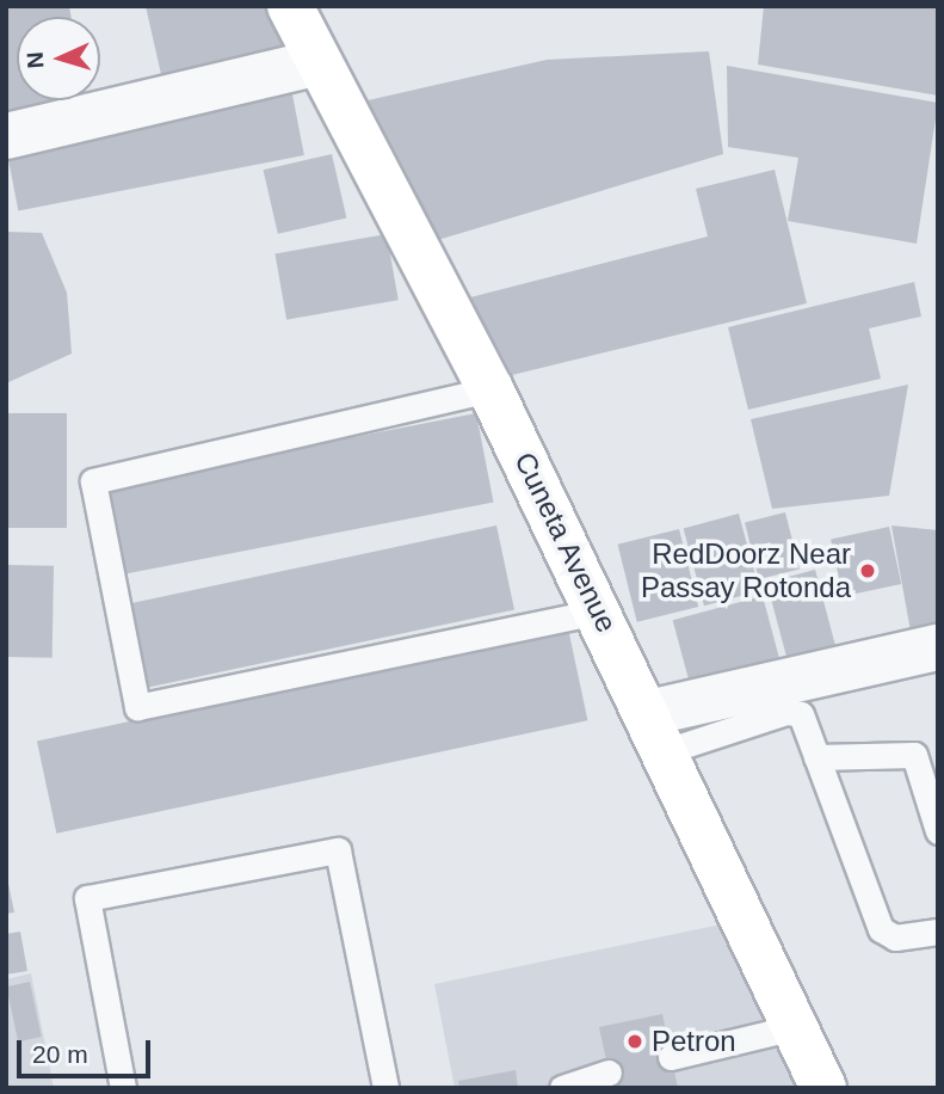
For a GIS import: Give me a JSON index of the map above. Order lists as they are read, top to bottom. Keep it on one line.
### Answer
{"streets":{"street":["Cuneta Avenue"]},"places":["RedDoorz Near Passay Rotonda","Petron"],"scale_bar":"20 m","north":"left"}
